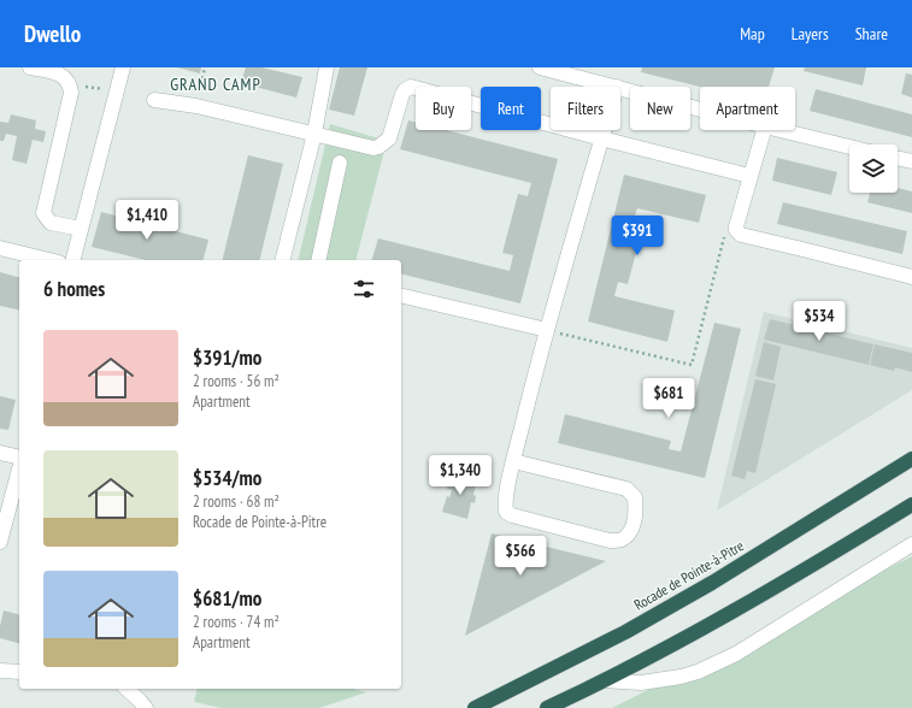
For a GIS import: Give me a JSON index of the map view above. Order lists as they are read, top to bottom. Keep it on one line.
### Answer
{"streets":{"highway":["Rocade de Pointe-à-Pitre"]},"districts":["GRAND CAMP"],"page":{"header":"Dwello","nav":["Map","Layers","Share"],"chip":["Buy","Rent","Filters","New","Apartment"],"price":["$1,410","$391","$534","$681","$1,340","$566"],"heading":"6 homes","list":[{"name":"$391/mo","note":"2 rooms · 56 m² · Apartment"},{"name":"$534/mo","note":"2 rooms · 68 m² · Rocade de Pointe-à-Pitre"},{"name":"$681/mo","note":"2 rooms · 74 m² · Apartment"}]}}
